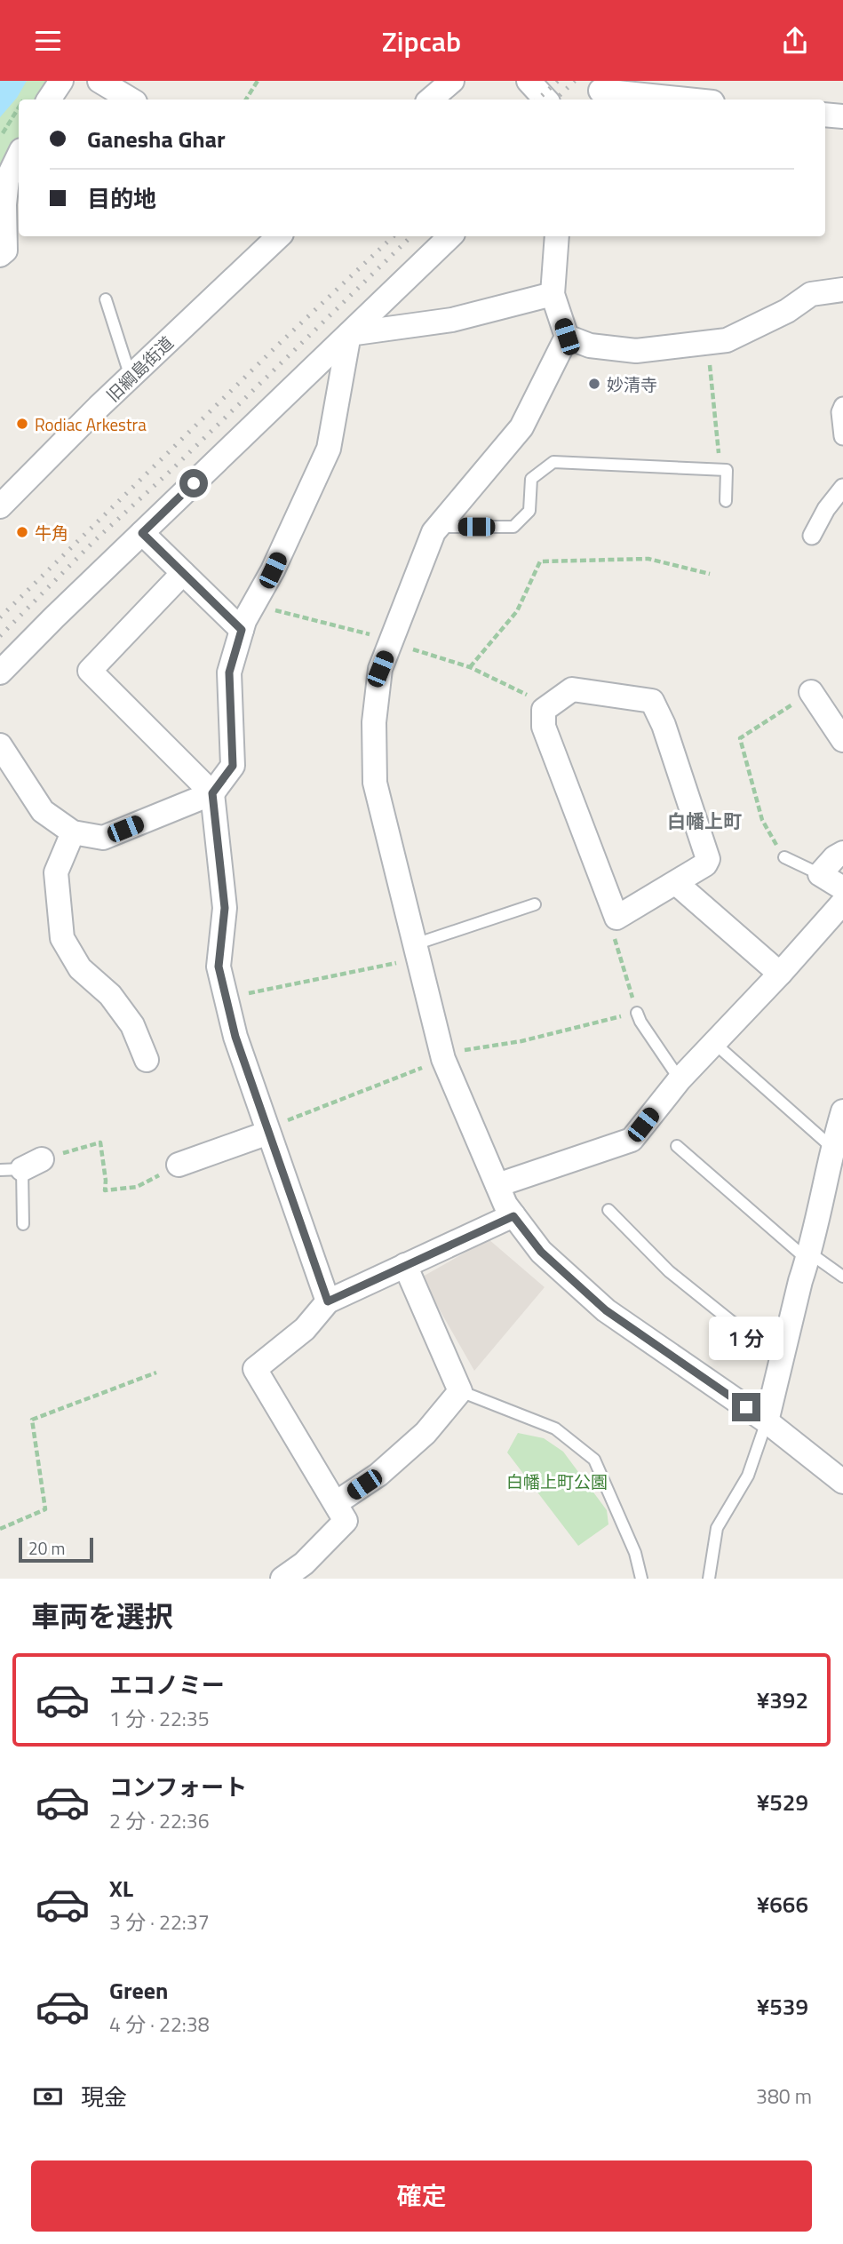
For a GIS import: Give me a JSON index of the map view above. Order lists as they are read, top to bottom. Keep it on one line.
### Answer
{"streets":{"street":["旧綱島街道"]},"districts":["白幡上町"],"parks":["白幡上町公園"],"places":["妙清寺","Rodiac Arkestra","牛角"],"scale_bar":"20 m","page":{"header":"Zipcab","banner":["Ganesha Ghar","目的地"],"bubble":"1 分","scale":"20 m","heading":"車両を選択","list":[{"name":"エコノミー","note":"1 分 · 22:35","value":"¥392"},{"name":"コンフォート","note":"2 分 · 22:36","value":"¥529"},{"name":"XL","note":"3 分 · 22:37","value":"¥666"},{"name":"Green","note":"4 分 · 22:38","value":"¥539"}],"pay":["現金","380 m"],"buttons":"確定"}}
